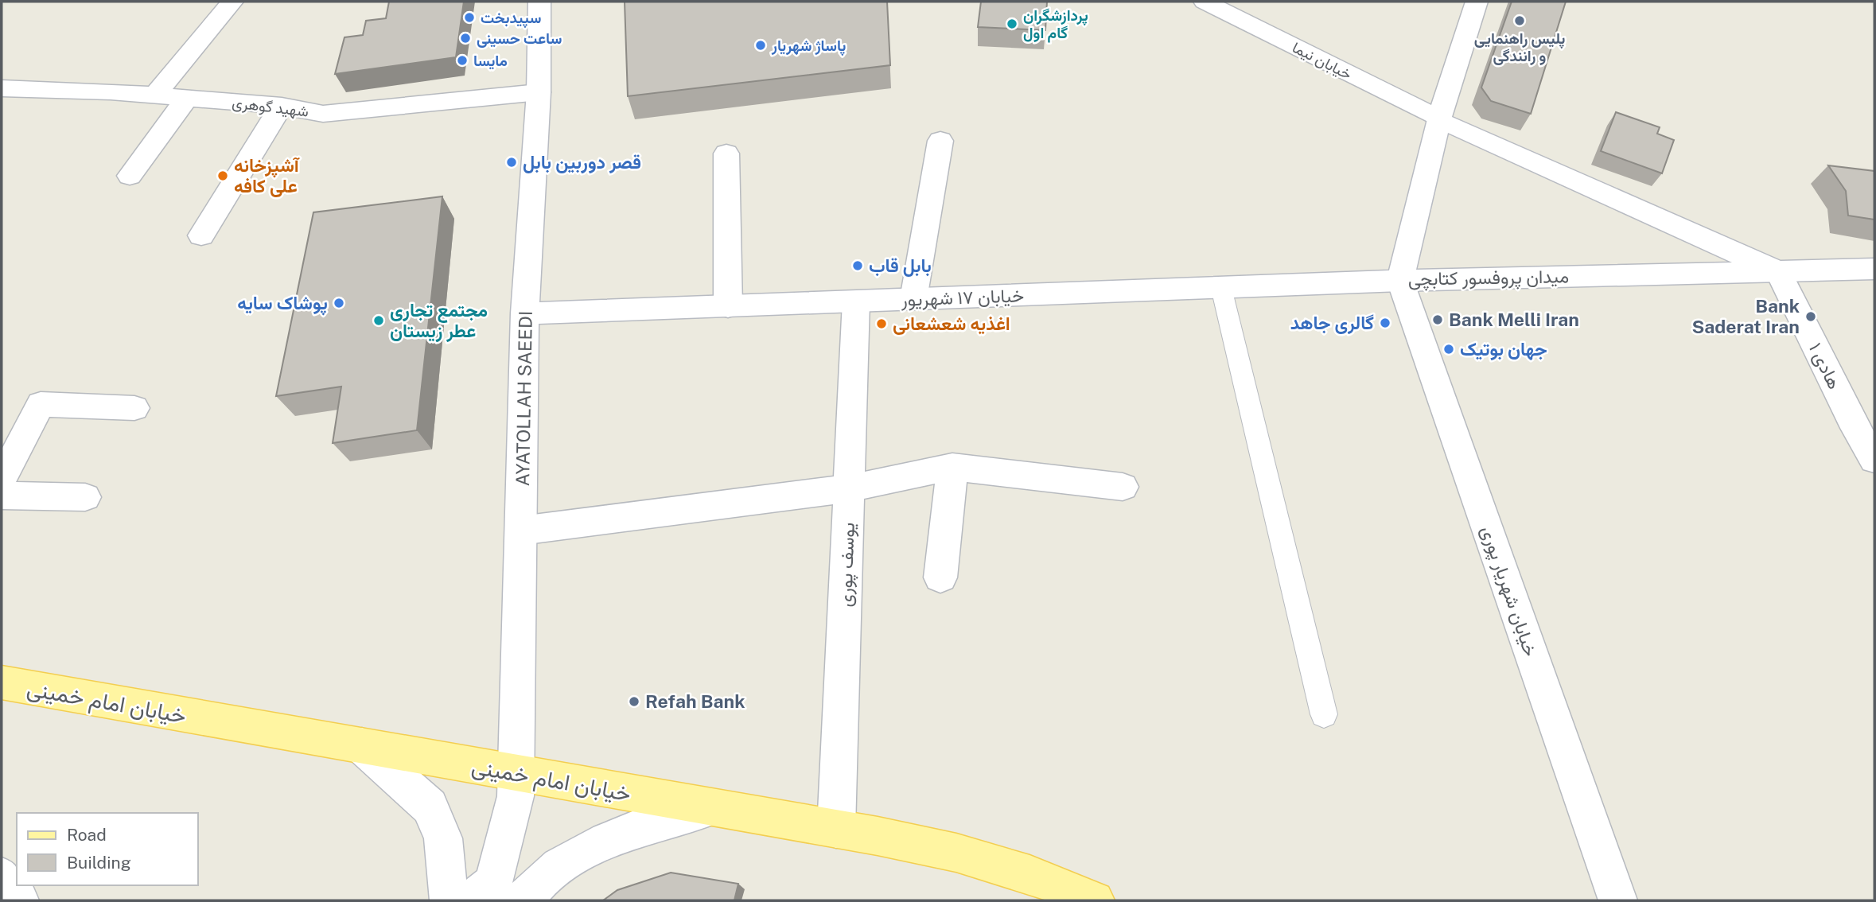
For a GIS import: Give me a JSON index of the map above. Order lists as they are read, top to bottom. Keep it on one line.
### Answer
{"streets":{"main road":["خیابان امام خمینی"],"street":["خیابان نیما","شهید گوهری","میدان پروفسور کتابچی","خیابان ۱۷ شهریور","هادی ۱","AYATOLLAH SAEEDI","یوسف پوری","خیابان شهریار پوری"]},"crossings":[["خیابان نیما","میدان پروفسور کتابچی"],["شهید گوهری","AYATOLLAH SAEEDI"],["میدان پروفسور کتابچی","خیابان ۱۷ شهریور"],["میدان پروفسور کتابچی","هادی ۱"],["میدان پروفسور کتابچی","خیابان شهریار پوری"],["خیابان ۱۷ شهریور","AYATOLLAH SAEEDI"],["خیابان ۱۷ شهریور","یوسف پوری"],["خیابان ۱۷ شهریور","خیابان شهریار پوری"],["AYATOLLAH SAEEDI","خیابان امام خمینی"],["یوسف پوری","خیابان امام خمینی"]],"places":["سپیدبخت","پلیس راهنمایی و رانندگی","پردازشگران گام اول","ساعت حسینی","پاساژ شهریار","مایسا","قصر دوربین بابل","آشپزخانه علی کافه","بابل قاب","پوشاک سایه","Bank Saderat Iran","Bank Melli Iran","مجتمع تجاری عطر زیستان","گالری جاهد","اغذیه شعشعانی","جهان بوتیک","Refah Bank"],"legend":["Road","Building"]}
